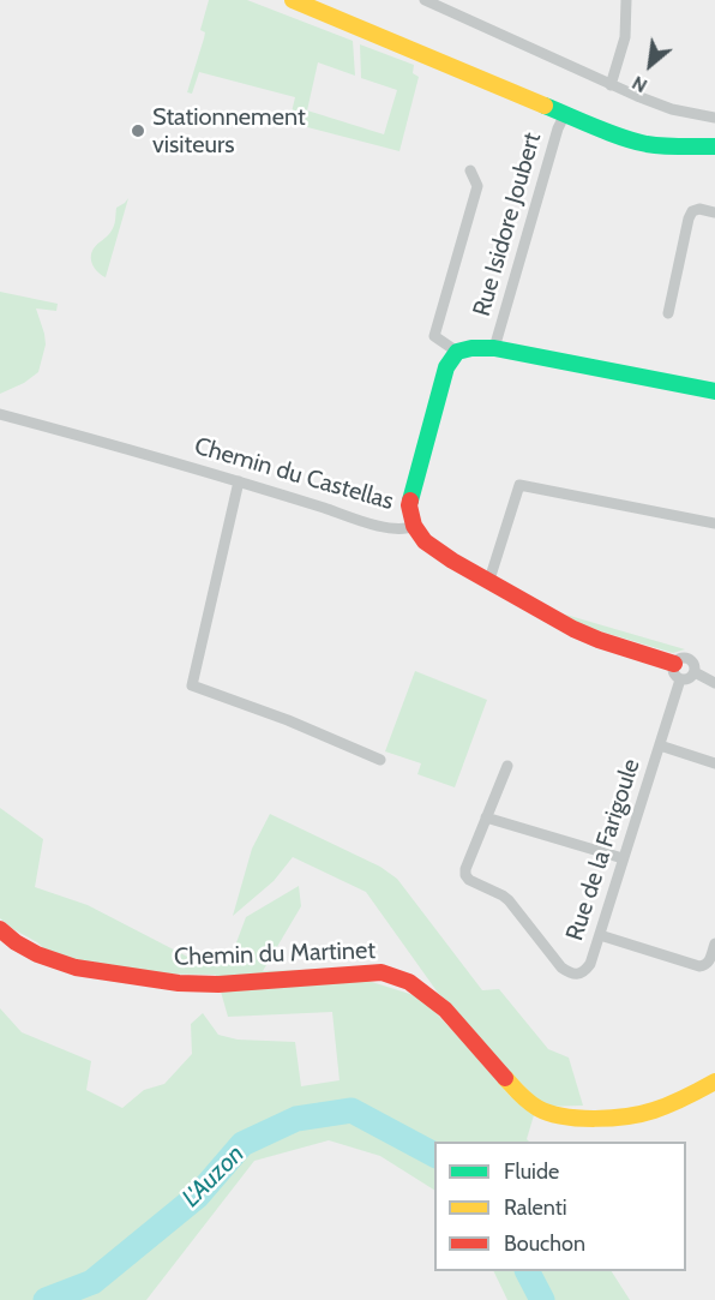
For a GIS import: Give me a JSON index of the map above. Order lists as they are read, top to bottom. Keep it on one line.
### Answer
{"streets":{"street":["Rue Isidore Joubert","Chemin du Castellas","Rue de la Farigoule","Chemin du Martinet"]},"crossings":[["Chemin du Castellas","Rue de la Farigoule"]],"water":["L'Auzon"],"places":["Stationnement visiteurs"],"legend":["Fluide","Ralenti","Bouchon"],"north":"bottom left"}
